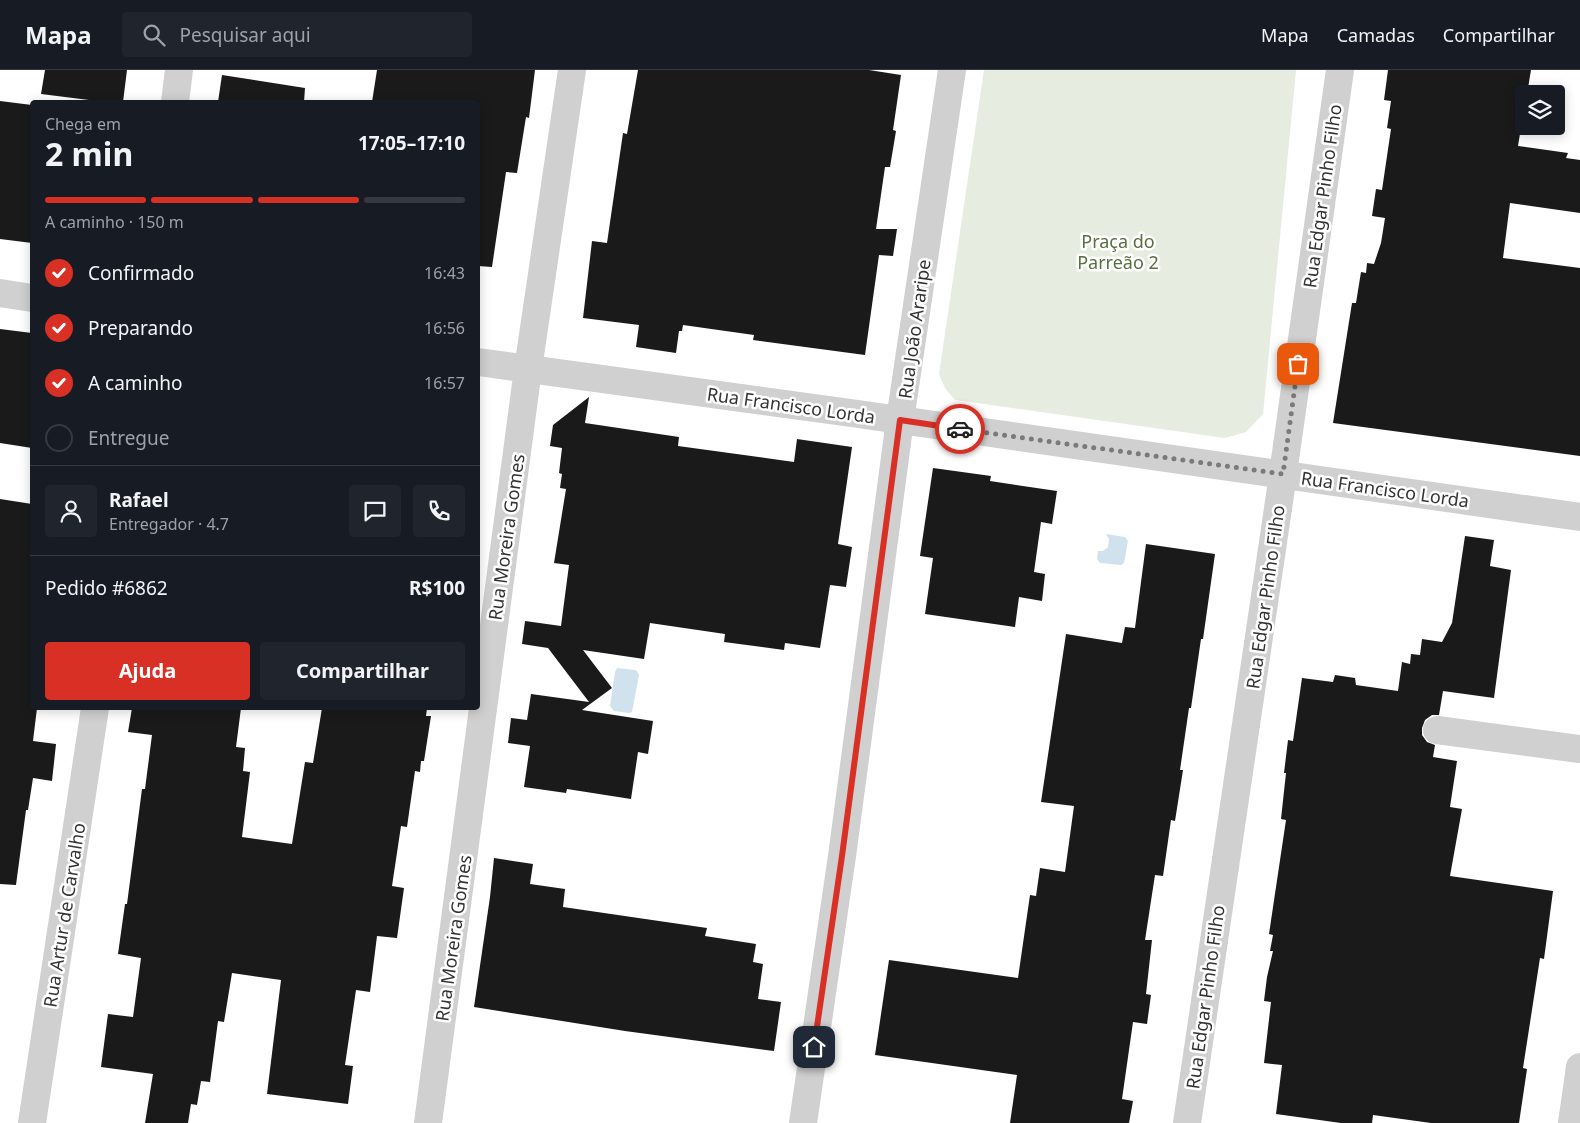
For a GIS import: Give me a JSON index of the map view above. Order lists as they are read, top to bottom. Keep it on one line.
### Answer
{"streets":{"street":["Rua Edgar Pinho Filho","Rua João Araripe","Rua Francisco Lorda","Rua Moreira Gomes","Rua Artur de Carvalho"]},"crossings":[["Rua Edgar Pinho Filho","Rua Francisco Lorda"],["Rua João Araripe","Rua Francisco Lorda"],["Rua Francisco Lorda","Rua Moreira Gomes"]],"parks":["Praça do Parreão 2"],"page":{"header":"Mapa","search":"Pesquisar aqui","nav":["Mapa","Camadas","Compartilhar"],"heading":["2 min","Chega em","17:05–17:10"],"panel":["Rafael","Entregador · 4.7","Pedido #6862","R$100"],"bar":"A caminho · 150 m","list":[["Confirmado","16:43"],["Preparando","16:56"],["A caminho","16:57"],"Entregue"],"buttons":["Ajuda","Compartilhar"]}}
